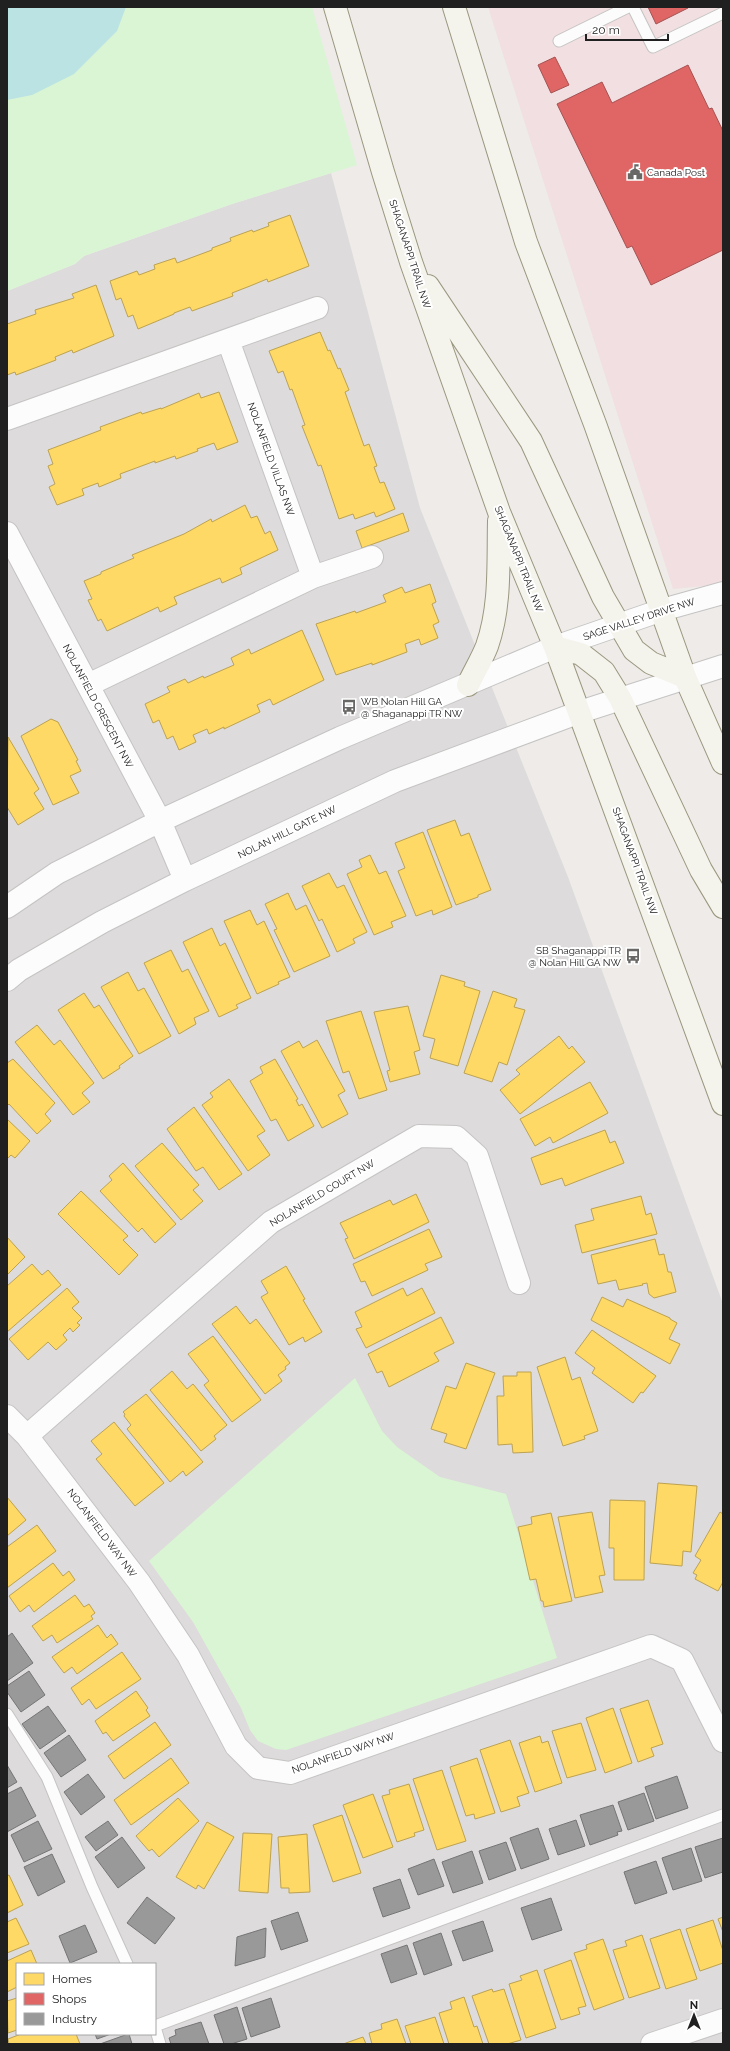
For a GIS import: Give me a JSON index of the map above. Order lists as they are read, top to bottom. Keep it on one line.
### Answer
{"streets":{"main road":["SHAGANAPPI TRAIL NW"],"street":["NOLANFIELD VILLAS NW","SAGE VALLEY DRIVE NW","NOLANFIELD CRESCENT NW","NOLAN HILL GATE NW","NOLANFIELD COURT NW","NOLANFIELD WAY NW"]},"crossings":[["SHAGANAPPI TRAIL NW","SAGE VALLEY DRIVE NW"],["SHAGANAPPI TRAIL NW","NOLAN HILL GATE NW"],["NOLANFIELD CRESCENT NW","NOLAN HILL GATE NW"],["NOLANFIELD COURT NW","NOLANFIELD WAY NW"]],"places":{"public building":["Canada Post"],"bus stop":["WB Nolan Hill GA @ Shaganappi TR NW","SB Shaganappi TR @ Nolan Hill GA NW"]},"legend":["Homes","Shops","Industry"],"scale_bar":"20 m","north":"top"}
